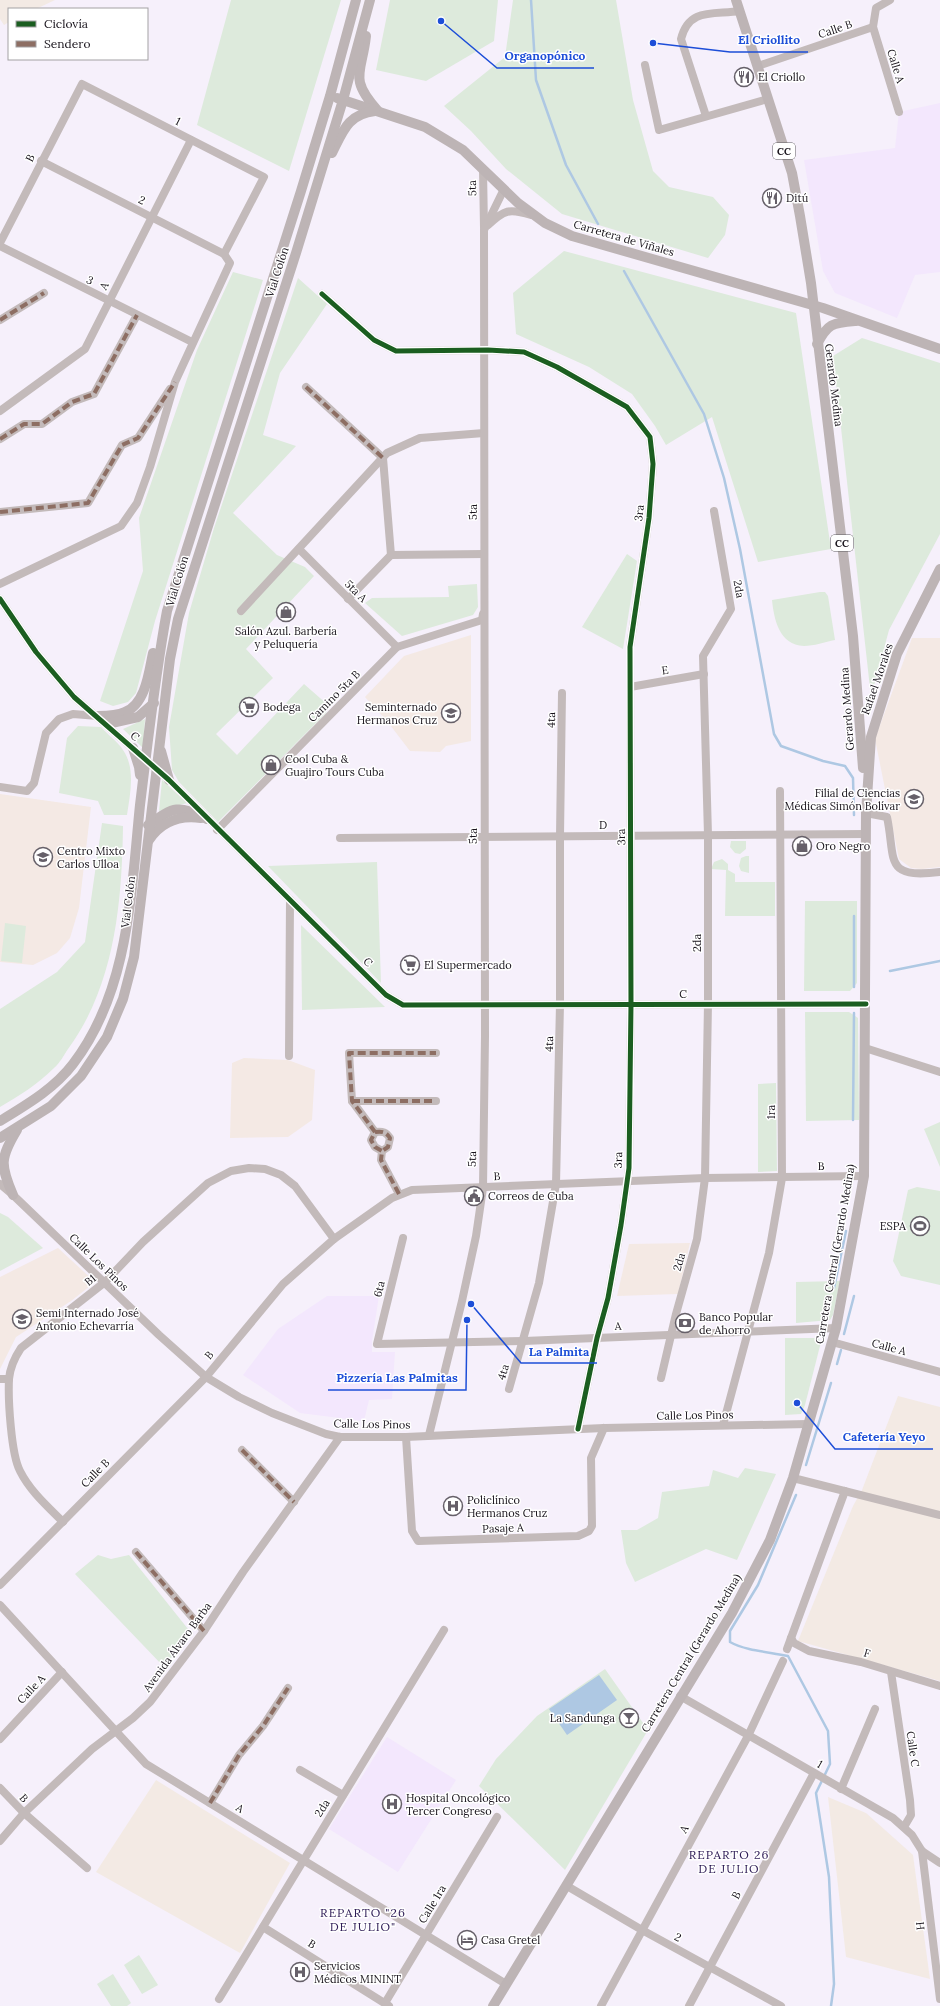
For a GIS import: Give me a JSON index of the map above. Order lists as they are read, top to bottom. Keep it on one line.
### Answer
{"streets":{"main road":["CC","Carretera de Viñales","Vial Colón","Gerardo Medina","Rafael Morales","Carretera Central (Gerardo Medina)"],"street":["Calle B","Calle A","1","B","5ta","2","3","A","3ra","2da","5ta A","E","Camino 5ta B","4ta","C","D","1ra","Calle Los Pinos","B1","6ta","Pasaje A","Avenida Álvaro Barba","F","Calle C","Calle 1ra","H"]},"crossings":[["Calle B","Calle A"],["Calle B","B"],["Calle B","Gerardo Medina"],["Calle B","Calle Los Pinos"],["Calle B","B1"],["Calle A","A"],["Calle A","Carretera Central (Gerardo Medina)"],["1","B"],["1","2"],["1","A"],["1","Carretera Central (Gerardo Medina)"],["1","Calle C"],["1","H"],["B","5ta"],["B","2"],["B","3"],["B","3ra"],["B","2da"],["B","4ta"],["B","1ra"],["B","Carretera Central (Gerardo Medina)"],["B","Calle Los Pinos"],["B","B1"],["B","Avenida Álvaro Barba"],["B","Calle 1ra"],["5ta","Carretera de Viñales"],["5ta","A"],["5ta","3ra"],["5ta","Camino 5ta B"],["5ta","C"],["5ta","D"],["5ta","Calle Los Pinos"],["2","3"],["2","A"],["2","Carretera Central (Gerardo Medina)"],["Carretera de Viñales","Vial Colón"],["Carretera de Viñales","Gerardo Medina"],["Vial Colón","C"],["3","A"],["A","3ra"],["A","2da"],["A","4ta"],["A","1ra"],["A","Carretera Central (Gerardo Medina)"],["A","6ta"],["A","Avenida Álvaro Barba"],["A","Calle 1ra"],["Gerardo Medina","Rafael Morales"],["Gerardo Medina","Carretera Central (Gerardo Medina)"],["3ra","E"],["3ra","C"],["3ra","D"],["3ra","Calle Los Pinos"],["2da","E"],["2da","C"],["2da","D"],["5ta A","Camino 5ta B"],["Rafael Morales","Carretera Central (Gerardo Medina)"],["Camino 5ta B","C"],["4ta","C"],["4ta","D"],["C","1ra"],["C","Carretera Central (Gerardo Medina)"],["D","1ra"],["D","Carretera Central (Gerardo Medina)"],["1ra","Calle Los Pinos"],["Carretera Central (Gerardo Medina)","Calle Los Pinos"],["Calle Los Pinos","B1"],["Calle Los Pinos","Pasaje A"],["Calle Los Pinos","Avenida Álvaro Barba"],["F","Calle C"]],"districts":["REPARTO 26 DE JULIO","REPARTO \"26 DE JULIO\""],"places":{"other":["Organopónico","El Criollito","La Palmita","Pizzería Las Palmitas","Cafetería Yeyo"],"restaurant":["El Criollo","Ditú"],"shop":["Salón Azul. Barbería y Peluquería","Cool Cuba & Guajiro Tours Cuba","Oro Negro"],"supermarket":["Bodega","El Supermercado"],"school or university":["Seminternado Hermanos Cruz","Filial de Ciencias Médicas Simón Bolívar","Centro Mixto Carlos Ulloa","Semi Internado José Antonio Echevarría"],"public building":["Correos de Cuba"],"sports":["ESPA"],"bank":["Banco Popular de Ahorro"],"hospital":["Policlínico Hermanos Cruz","Hospital Oncológico Tercer Congreso","Servicios Médicos MININT"],"bar":["La Sandunga"],"hotel":["Casa Gretel"]},"legend":["Ciclovía","Sendero"]}
